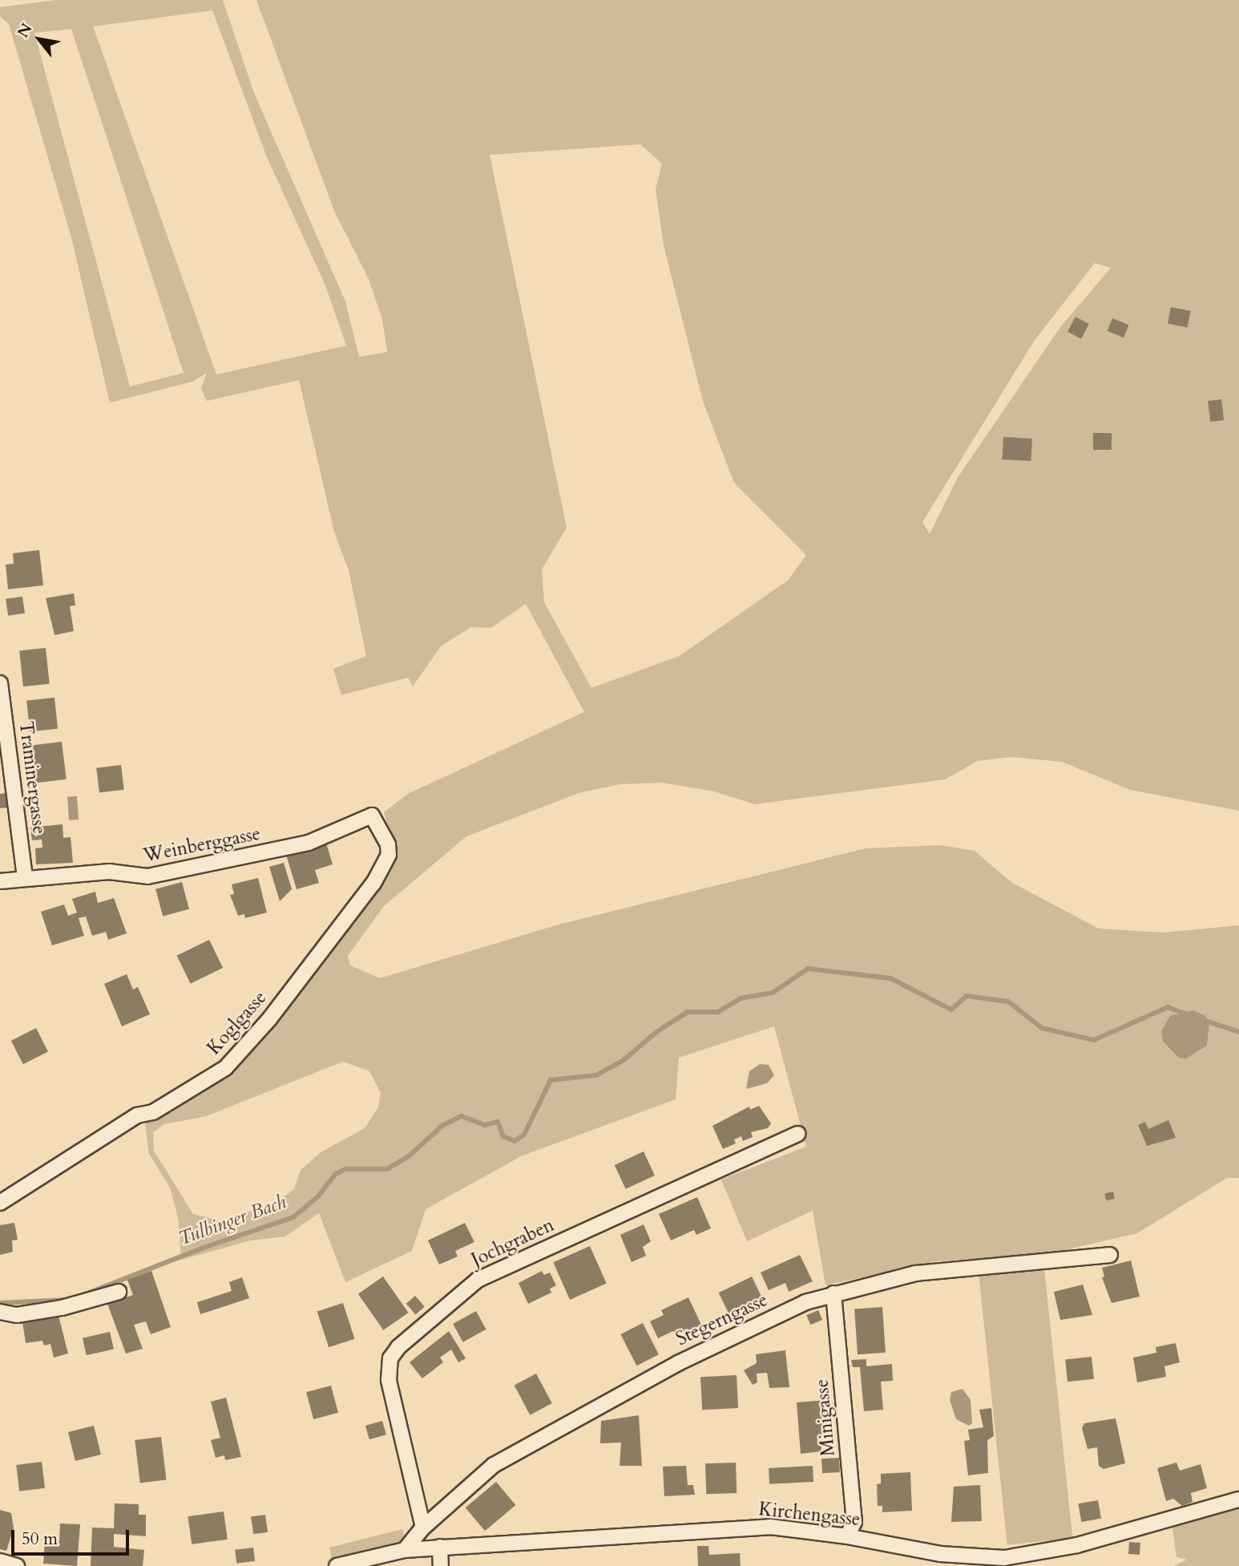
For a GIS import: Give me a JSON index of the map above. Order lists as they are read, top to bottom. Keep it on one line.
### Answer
{"streets":{"street":["Traminergasse","Weinberggasse","Koglgasse","Jochgraben","Stegerngasse","Minigasse","Kirchengasse"]},"crossings":[["Traminergasse","Weinberggasse"],["Weinberggasse","Koglgasse"],["Jochgraben","Stegerngasse"],["Stegerngasse","Minigasse"],["Stegerngasse","Kirchengasse"],["Minigasse","Kirchengasse"]],"water":["Tulbinger Bach"],"scale_bar":"50 m","north":"top left"}
